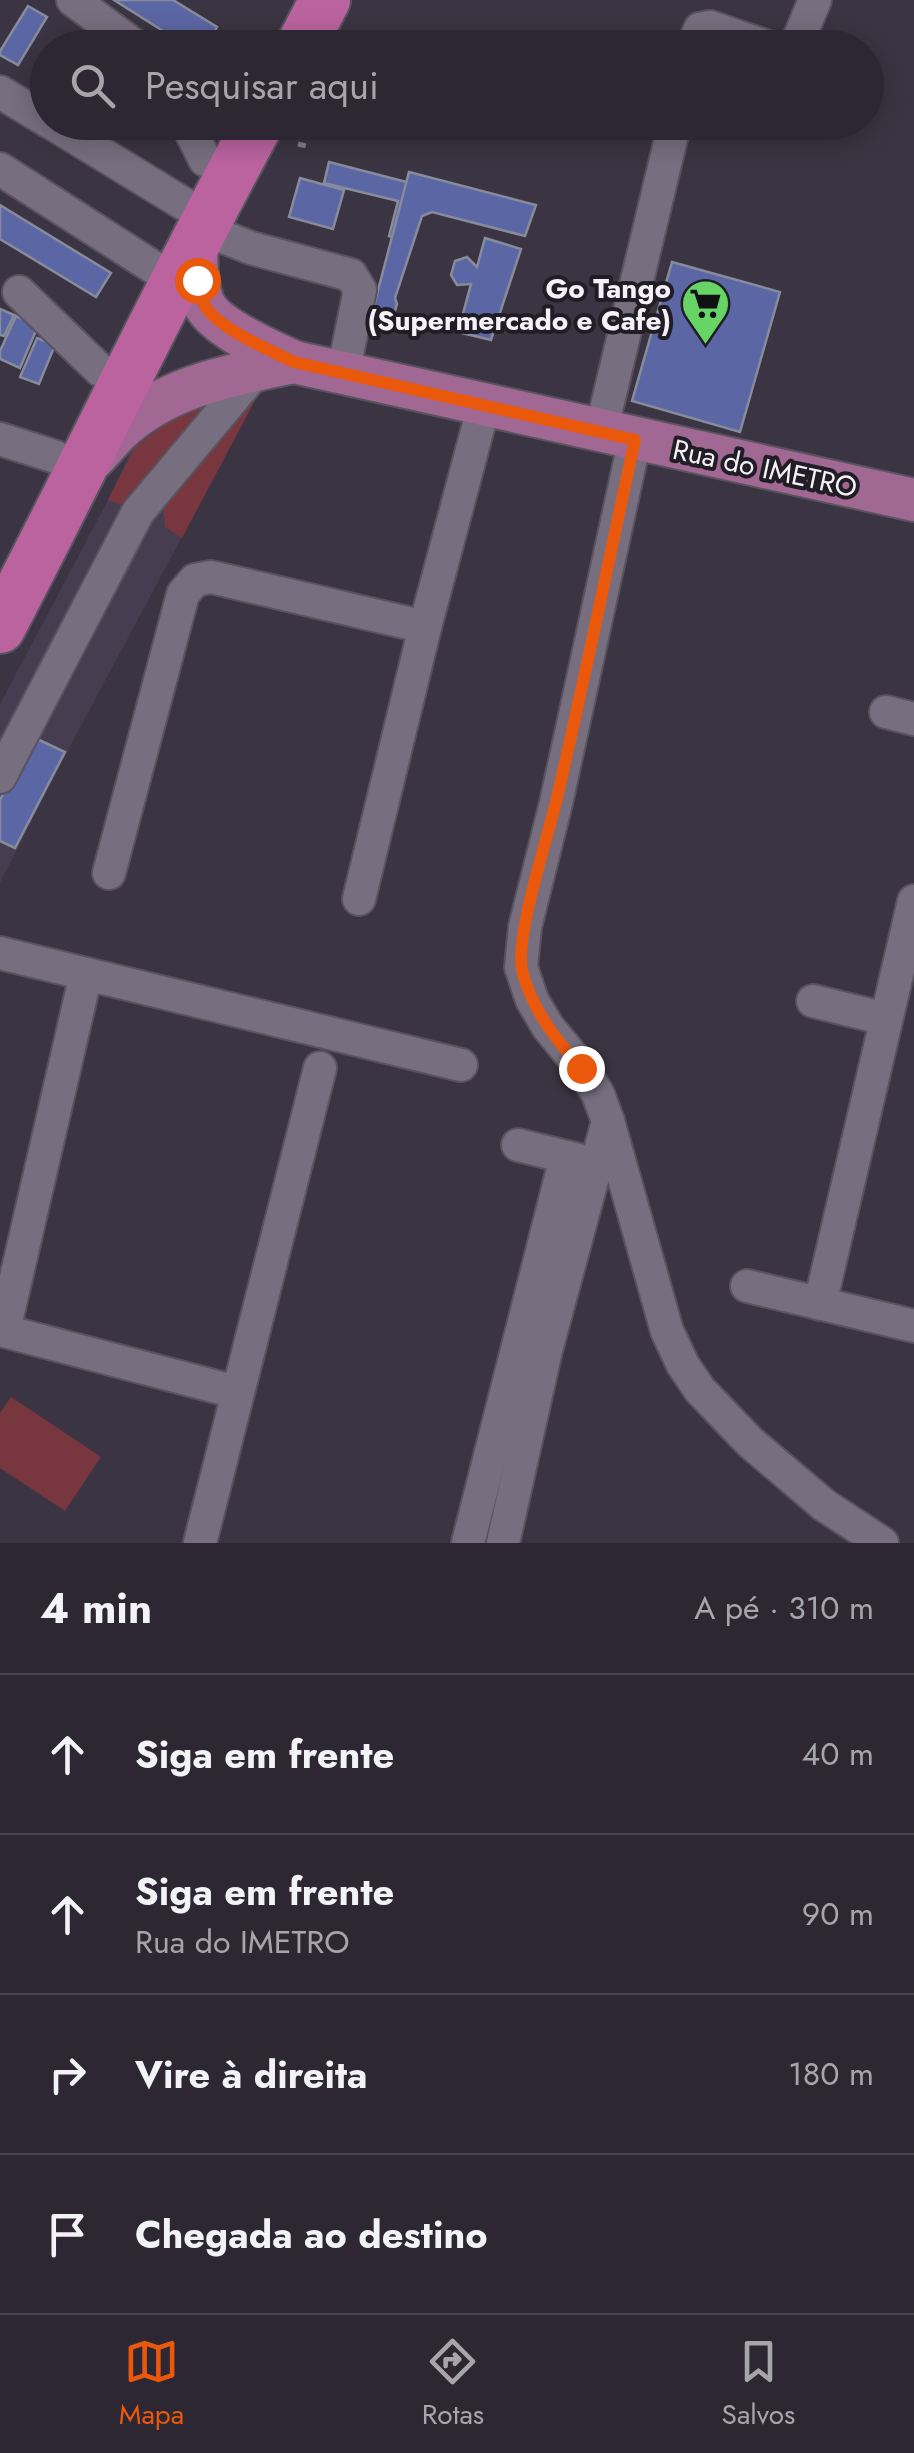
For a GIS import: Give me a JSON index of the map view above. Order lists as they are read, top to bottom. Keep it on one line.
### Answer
{"streets":{"main road":["Rua do IMETRO"]},"places":{"supermarket":["Go Tango (Supermercado e Cafe)"]},"page":{"search":"Pesquisar aqui","heading":["4 min","A pé · 310 m"],"list":[["Siga em frente","40 m"],["Siga em frente","Rua do IMETRO","90 m"],["Vire à direita","180 m"],"Chegada ao destino"],"nav":["Mapa","Rotas","Salvos"]}}
